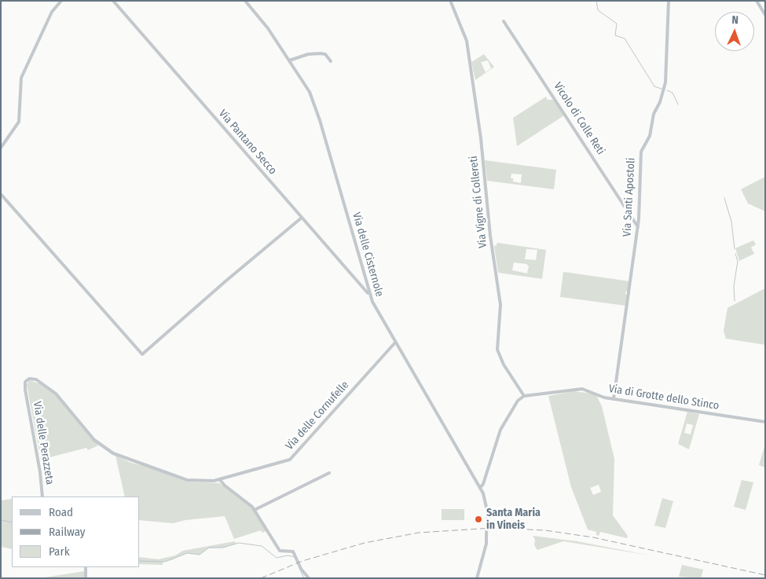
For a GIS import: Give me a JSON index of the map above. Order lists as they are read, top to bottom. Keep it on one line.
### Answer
{"streets":{"street":["Vicolo di Colle Reti","Via Pantano Secco","Via Santi Apostoli","Via Vigne di Collereti","Via delle Cisternole","Via di Grotte dello Stinco","Via delle Cornufelle","Via delle Perazzeta"]},"crossings":[["Vicolo di Colle Reti","Via Santi Apostoli"],["Via Pantano Secco","Via delle Cisternole"],["Via Santi Apostoli","Via di Grotte dello Stinco"],["Via Vigne di Collereti","Via di Grotte dello Stinco"],["Via delle Cisternole","Via delle Cornufelle"],["Via delle Cornufelle","Via delle Perazzeta"]],"places":["Santa Maria in Vineis"],"legend":["Road","Railway","Park"],"north":"top"}
